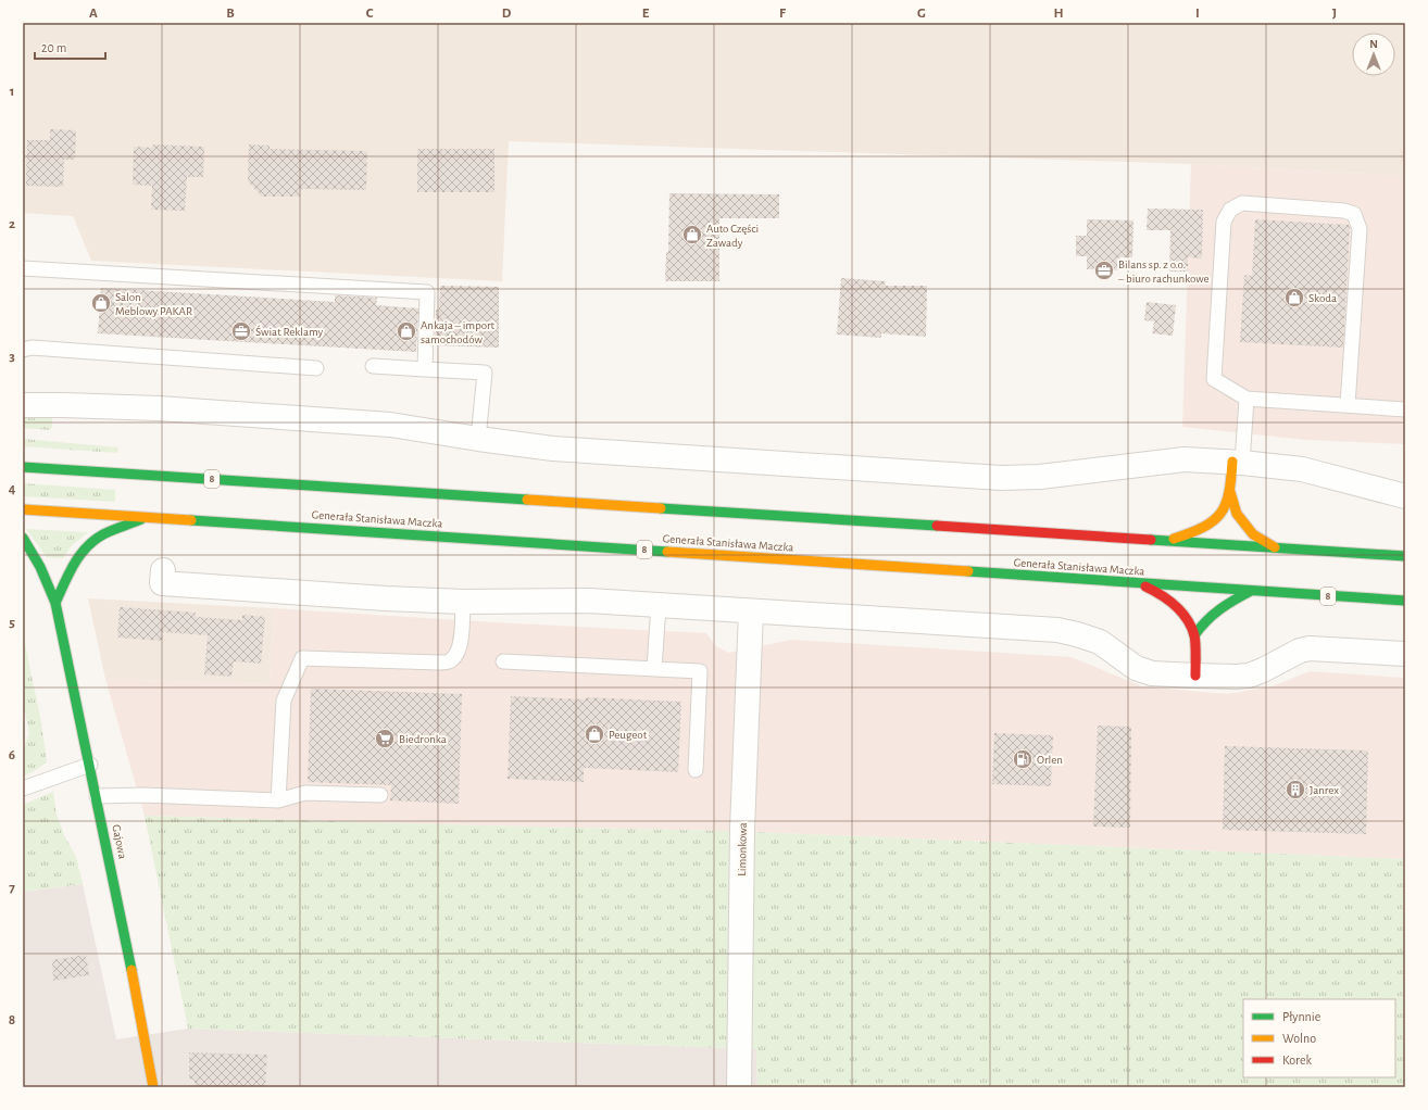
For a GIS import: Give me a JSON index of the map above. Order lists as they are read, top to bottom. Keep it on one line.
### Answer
{"streets":{"main road":["8","Generała Stanisława Maczka","Gajowa"],"street":["Limonkowa"]},"places":{"shop":["Auto Części Zawady","Skoda","Salon Meblowy PAKAR","Ankaja – import samochodów","Peugeot"],"office":["Bilans sp. z o.o. – biuro rachunkowe","Świat Reklamy"],"supermarket":["Biedronka"],"fuel station":["Orlen"],"building":["Janrex"]},"legend":["Płynnie","Wolno","Korek"],"scale_bar":"20 m","north":"top","grid":{"columns":["A","B","C","D","E","F","G","H","I","J"],"rows":["1","2","3","4","5","6","7","8"]}}
